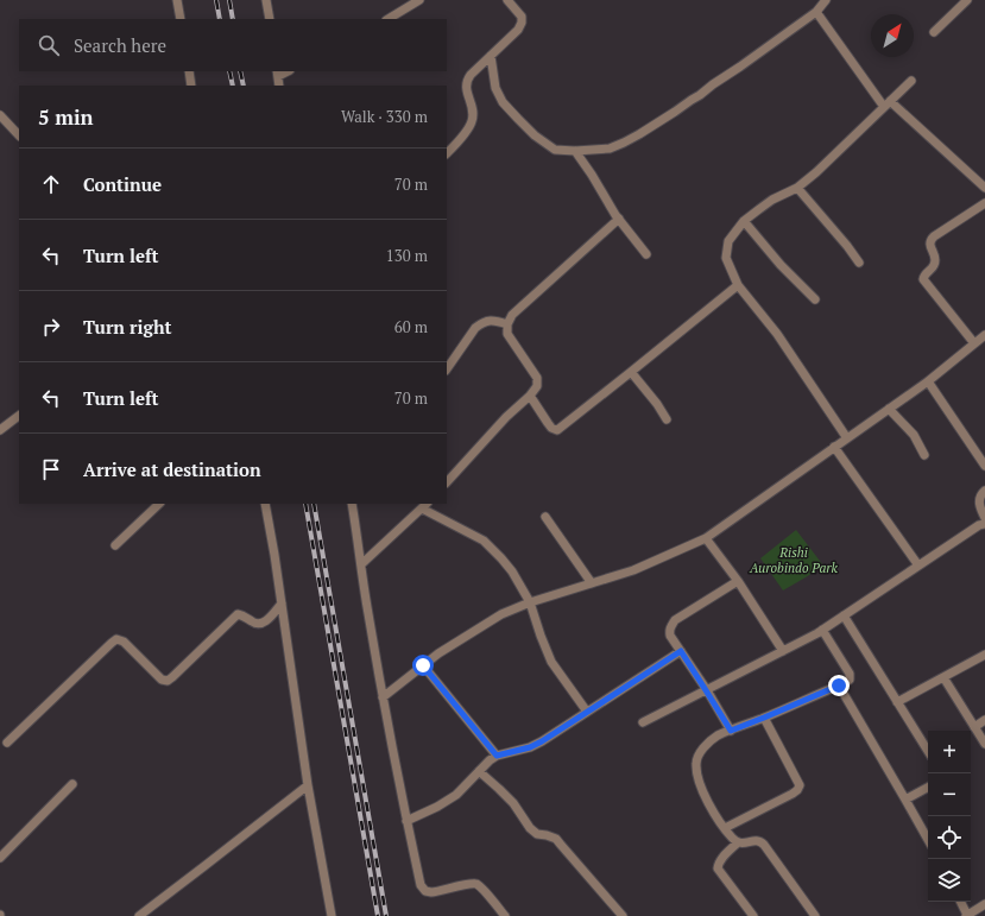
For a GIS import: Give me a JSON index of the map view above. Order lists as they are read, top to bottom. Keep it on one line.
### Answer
{"parks":["Rishi Aurobindo Park"],"north":"top right","page":{"search":"Search here","heading":["5 min","Walk · 330 m"],"list":[["Continue","70 m"],["Turn left","130 m"],["Turn right","60 m"],["Turn left","70 m"],"Arrive at destination"],"map_buttons":["+","−"]}}
